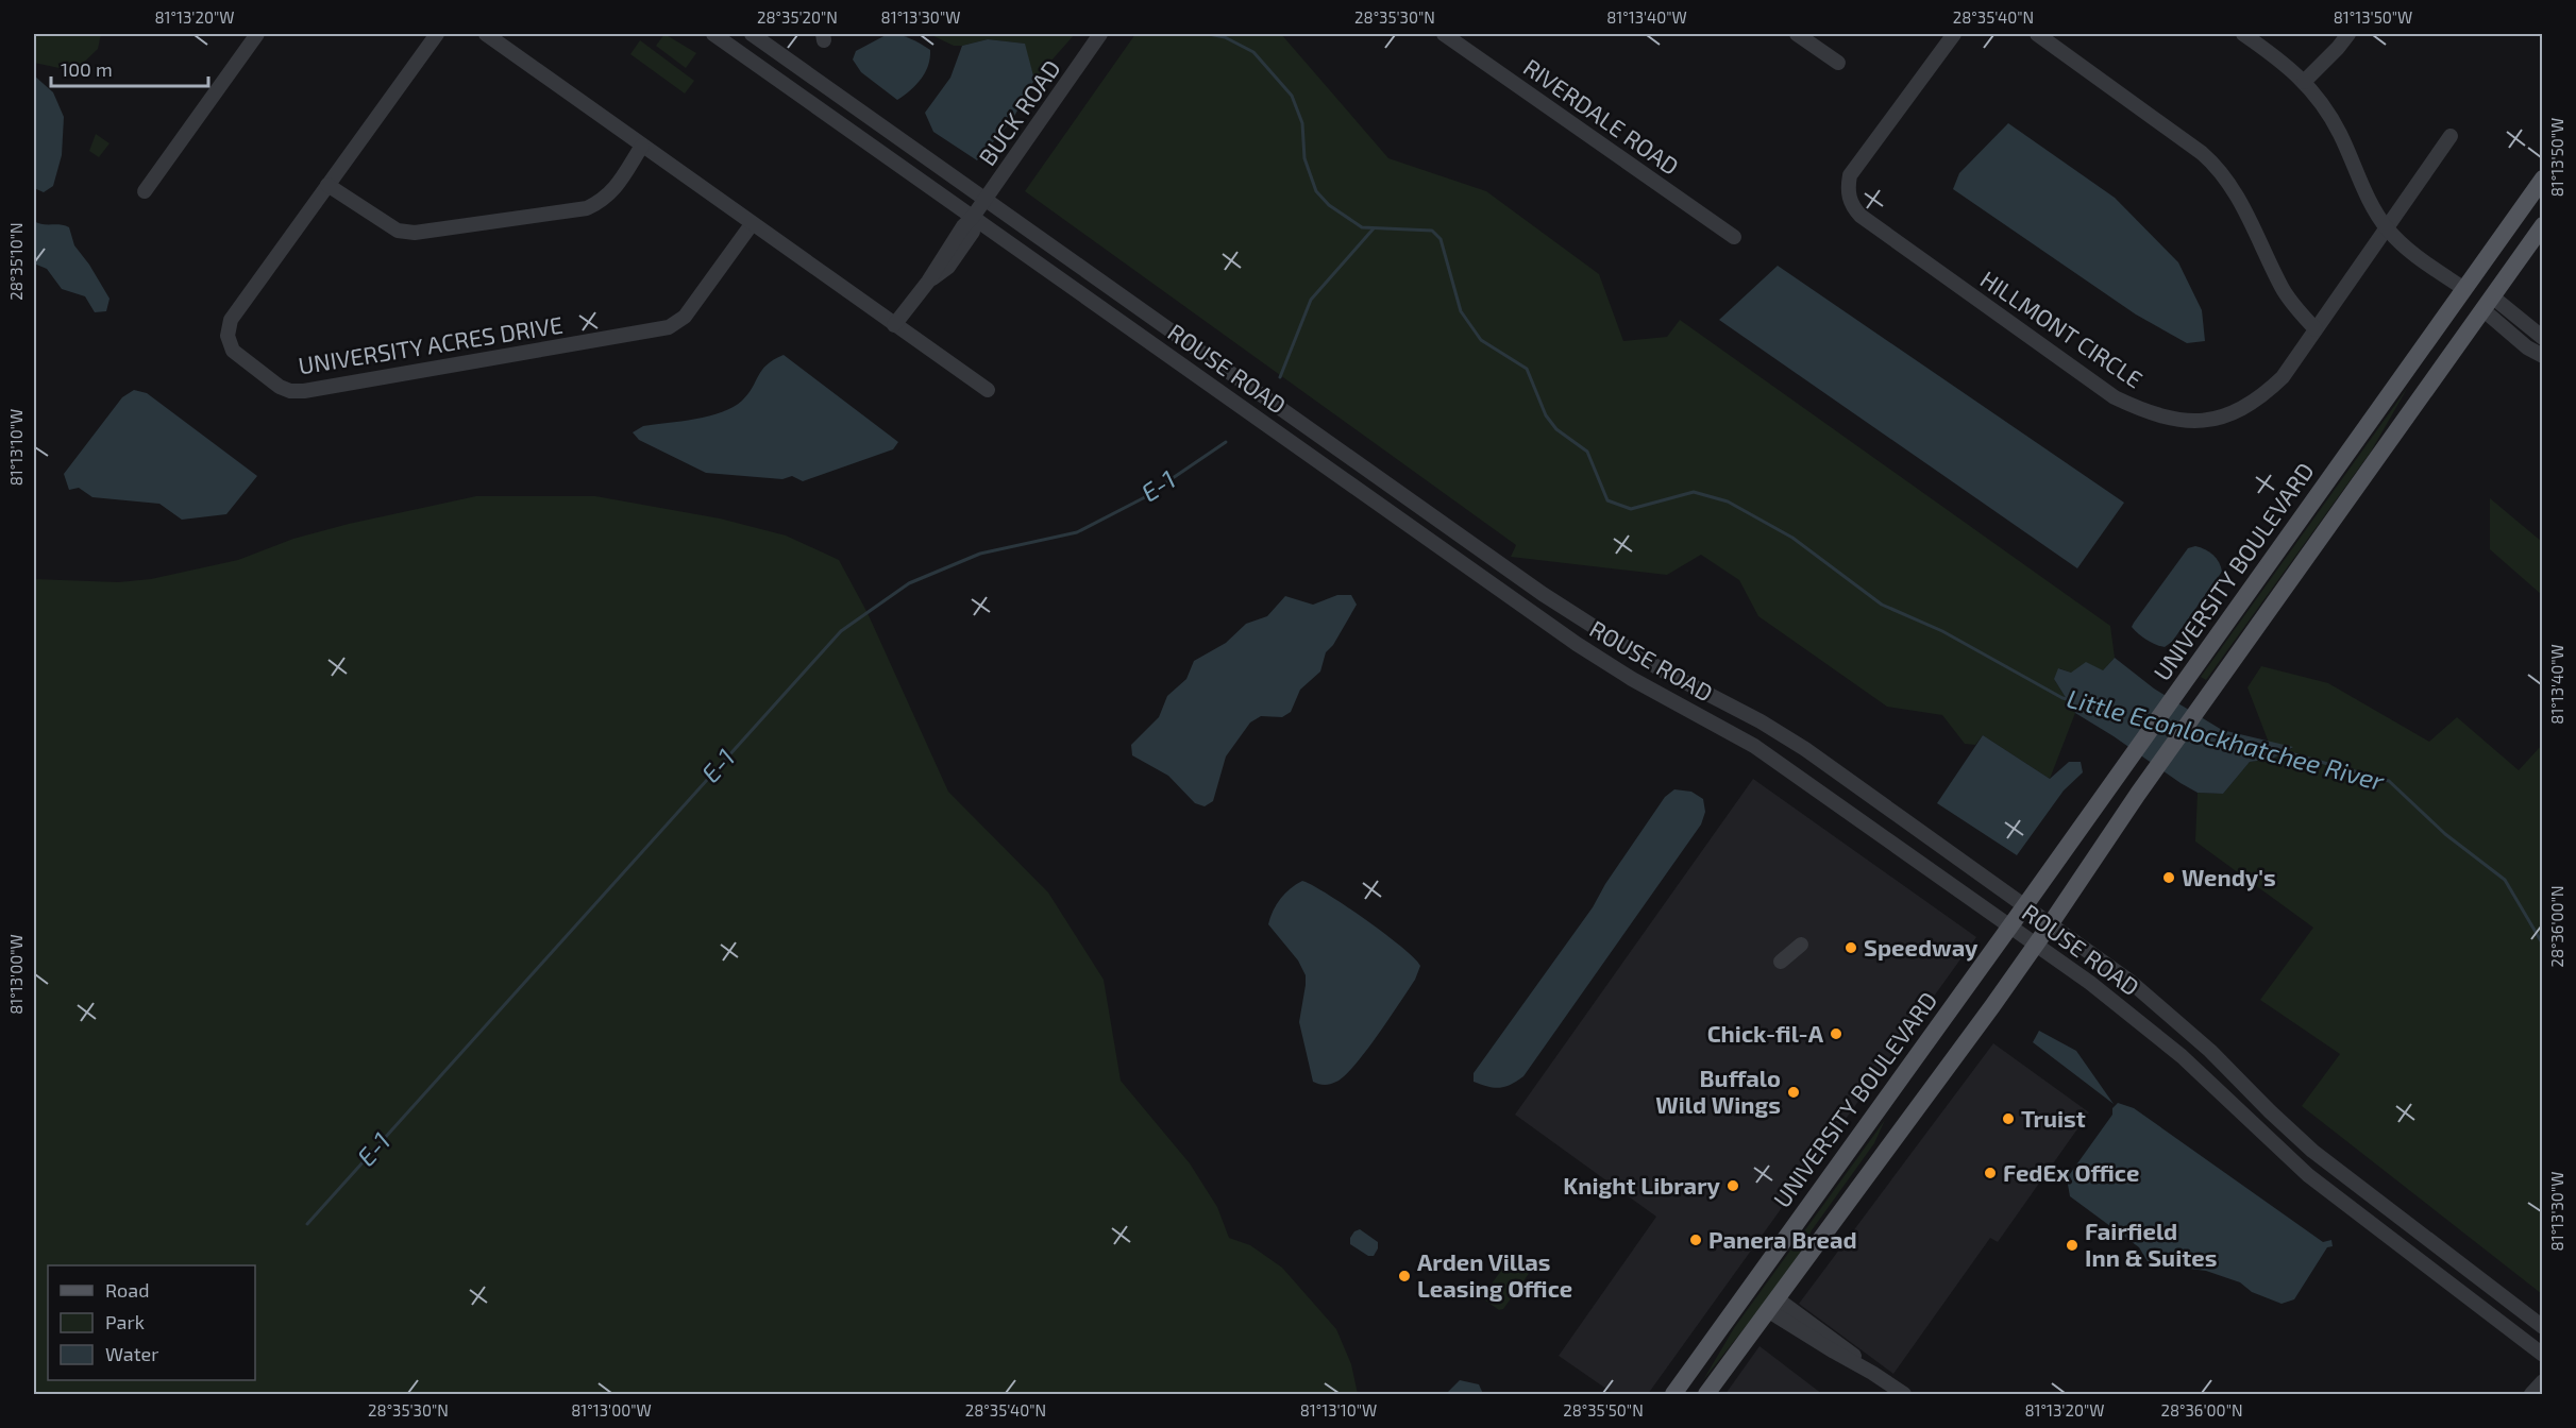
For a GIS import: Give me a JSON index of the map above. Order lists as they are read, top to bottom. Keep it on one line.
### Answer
{"streets":{"main road":["UNIVERSITY BOULEVARD"],"street":["BUCK ROAD","RIVERDALE ROAD","HILLMONT CIRCLE","UNIVERSITY ACRES DRIVE","ROUSE ROAD"]},"crossings":[["BUCK ROAD","ROUSE ROAD"],["ROUSE ROAD","UNIVERSITY BOULEVARD"]],"water":["E-1","Little Econlockhatchee River"],"places":["Wendy's","Speedway","Chick-fil-A","Buffalo Wild Wings","Truist","FedEx Office","Knight Library","Panera Bread","Fairfield Inn & Suites","Arden Villas Leasing Office"],"legend":["Road","Park","Water"],"scale_bar":"100 m","coordinates":["81°13'20\"W","28°35'20\"N","81°13'30\"W","28°35'30\"N","81°13'40\"W","28°35'40\"N","81°13'50\"W","28°35'10\"N","81°13'10\"W","28°36'00\"N","81°13'00\"W","28°35'50\"N"]}
